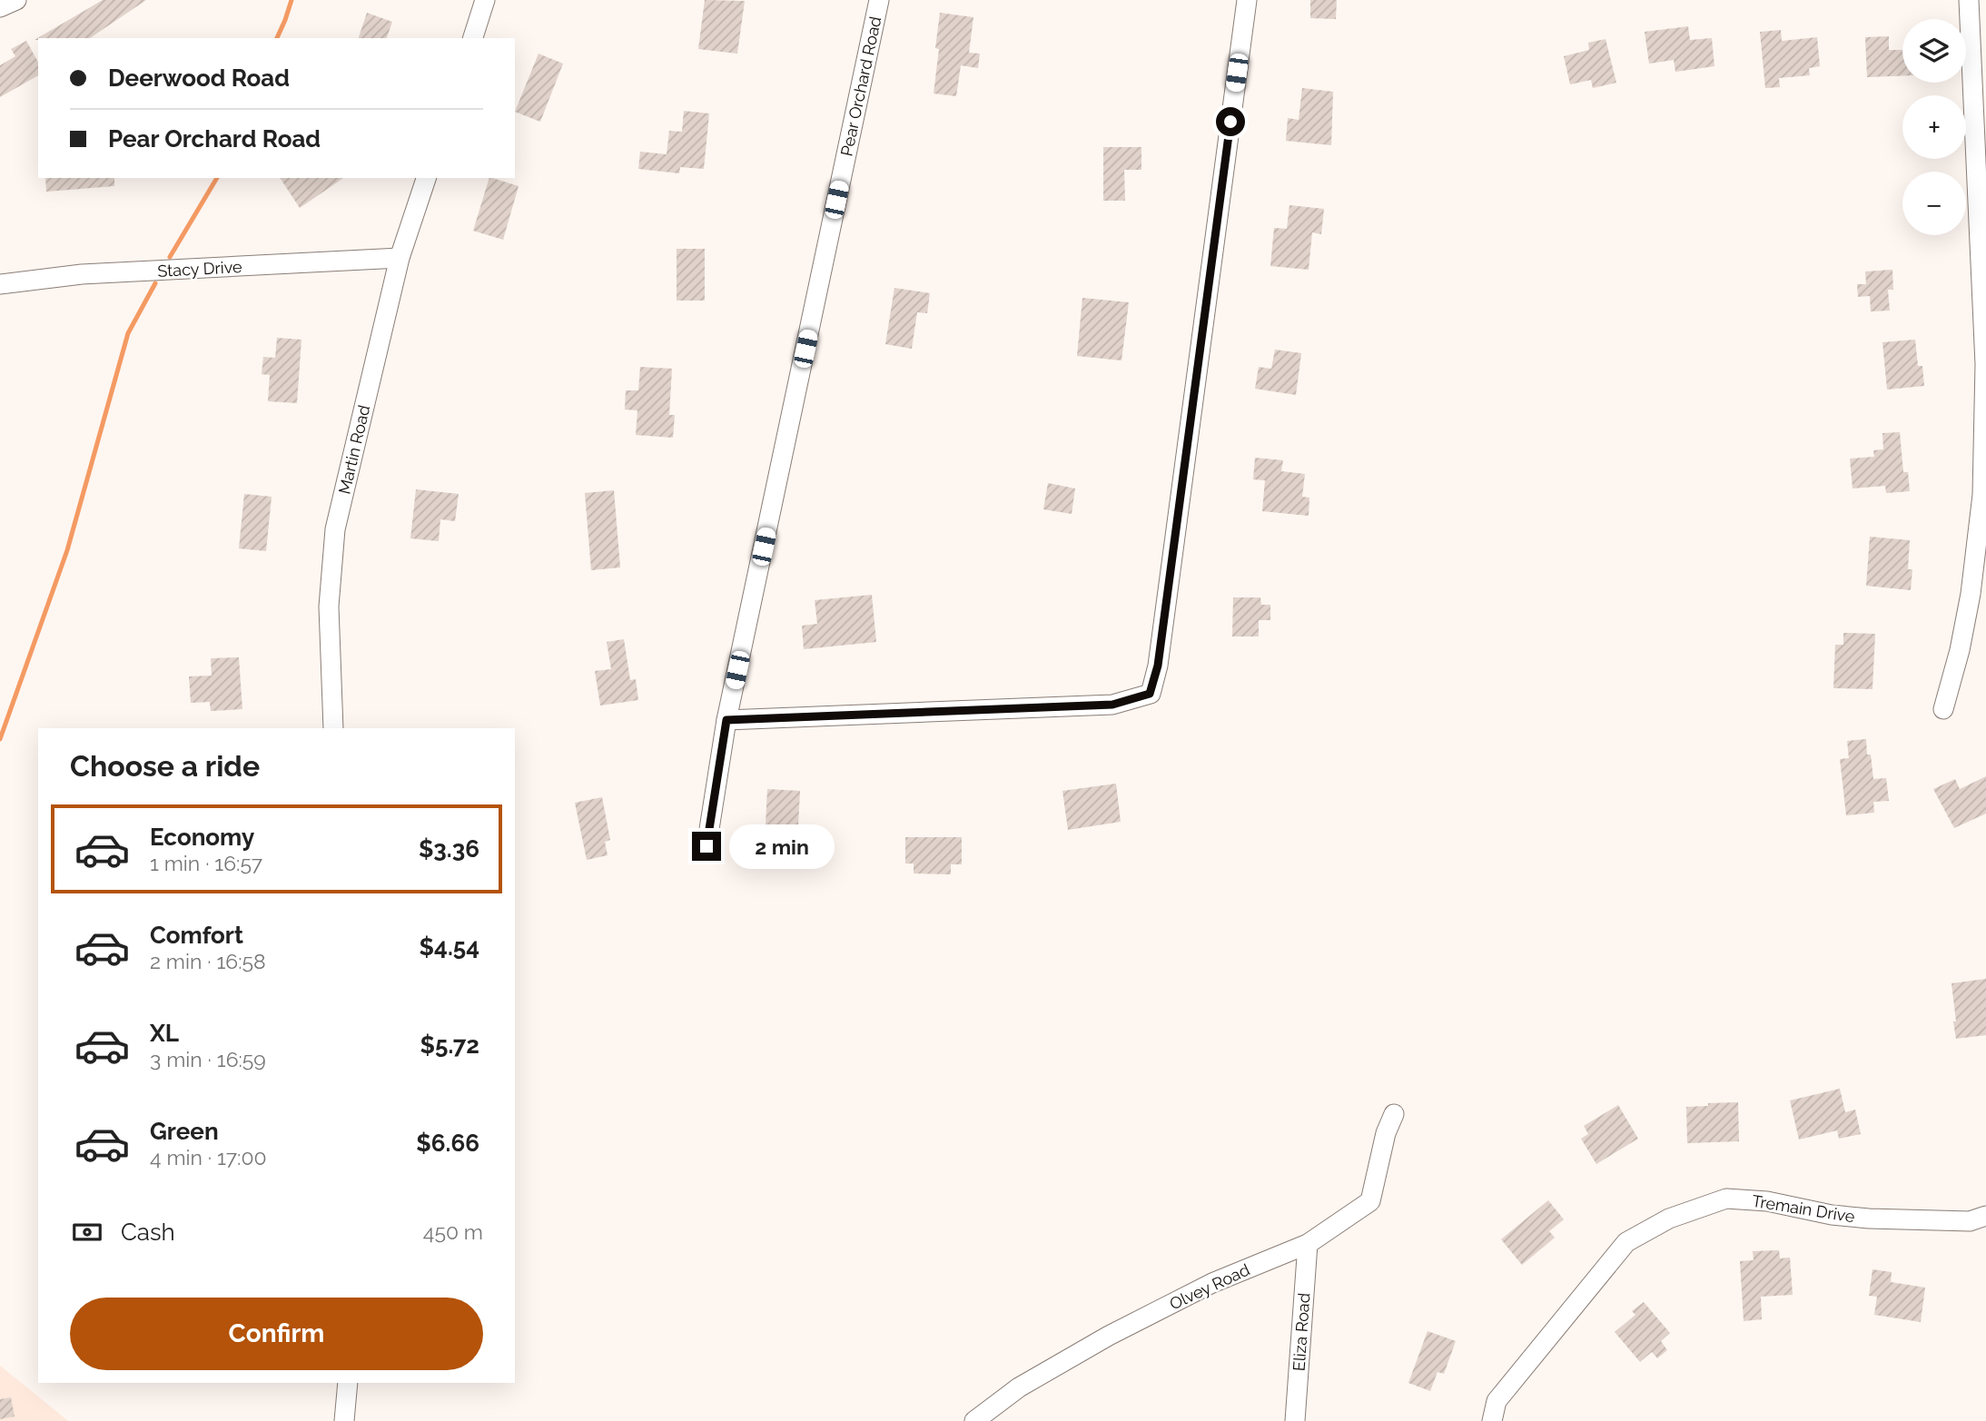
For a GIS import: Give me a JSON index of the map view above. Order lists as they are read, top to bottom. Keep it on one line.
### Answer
{"streets":{"street":["Pear Orchard Road","Stacy Drive","Martin Road","Tremain Drive","Olvey Road","Eliza Road"]},"crossings":[["Stacy Drive","Martin Road"],["Olvey Road","Eliza Road"]],"page":{"map_buttons":["+","−"],"banner":["Deerwood Road","Pear Orchard Road"],"heading":"Choose a ride","list":[{"name":"Economy","note":"1 min · 16:57","value":"$3.36"},{"name":"Comfort","note":"2 min · 16:58","value":"$4.54"},{"name":"XL","note":"3 min · 16:59","value":"$5.72"},{"name":"Green","note":"4 min · 17:00","value":"$6.66"}],"bubble":"2 min","pay":["Cash","450 m"],"buttons":"Confirm"}}
